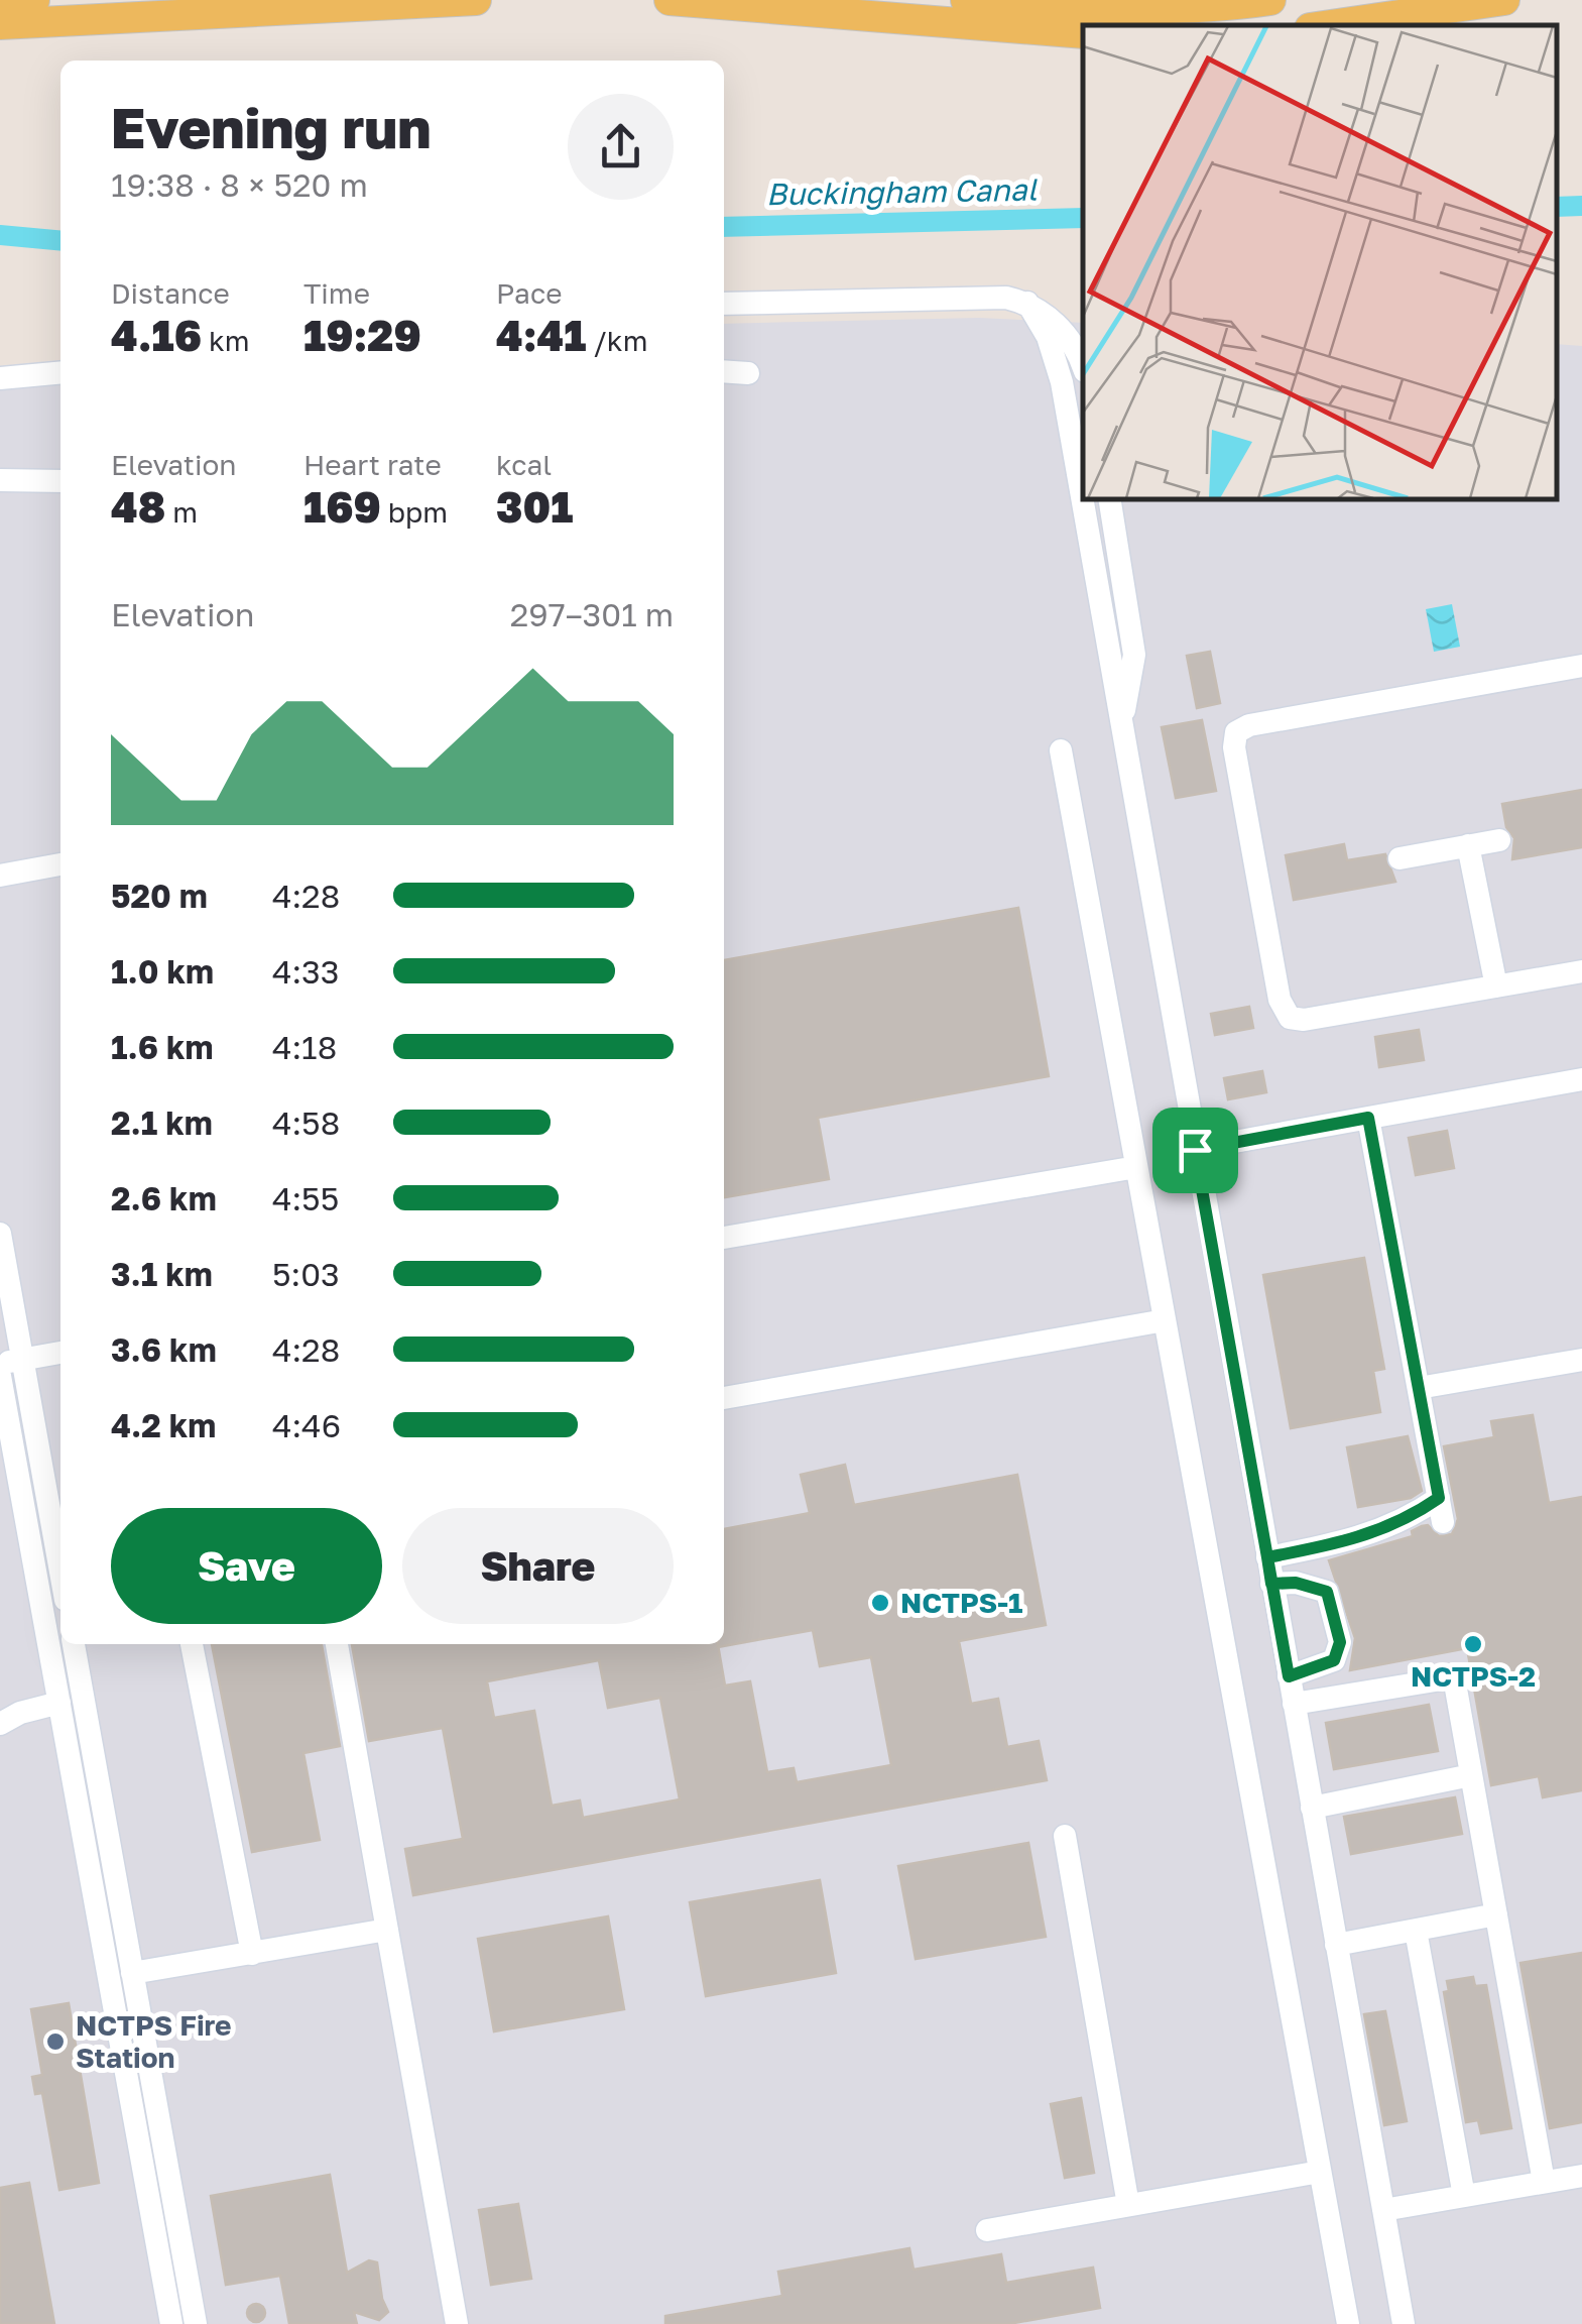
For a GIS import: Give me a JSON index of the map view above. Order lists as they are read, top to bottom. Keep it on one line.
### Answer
{"water":["Buckingham Canal"],"places":["NCTPS-1","NCTPS-2","NCTPS Fire Station"],"page":{"heading":["Evening run","19:38 · 8 × 520 m"],"stats":[["Distance","4.16 km"],["Time","19:29"],["Pace","4:41 /km"],["Elevation","48 m"],["Heart rate","169 bpm"],["kcal","301"]],"chart":["Elevation","297–301 m"],"list":[{"name":"520 m","note":"4:28"},{"name":"1.0 km","note":"4:33"},{"name":"1.6 km","note":"4:18"},{"name":"2.1 km","note":"4:58"},{"name":"2.6 km","note":"4:55"},{"name":"3.1 km","note":"5:03"},{"name":"3.6 km","note":"4:28"},{"name":"4.2 km","note":"4:46"}],"buttons":["Save","Share"]}}
